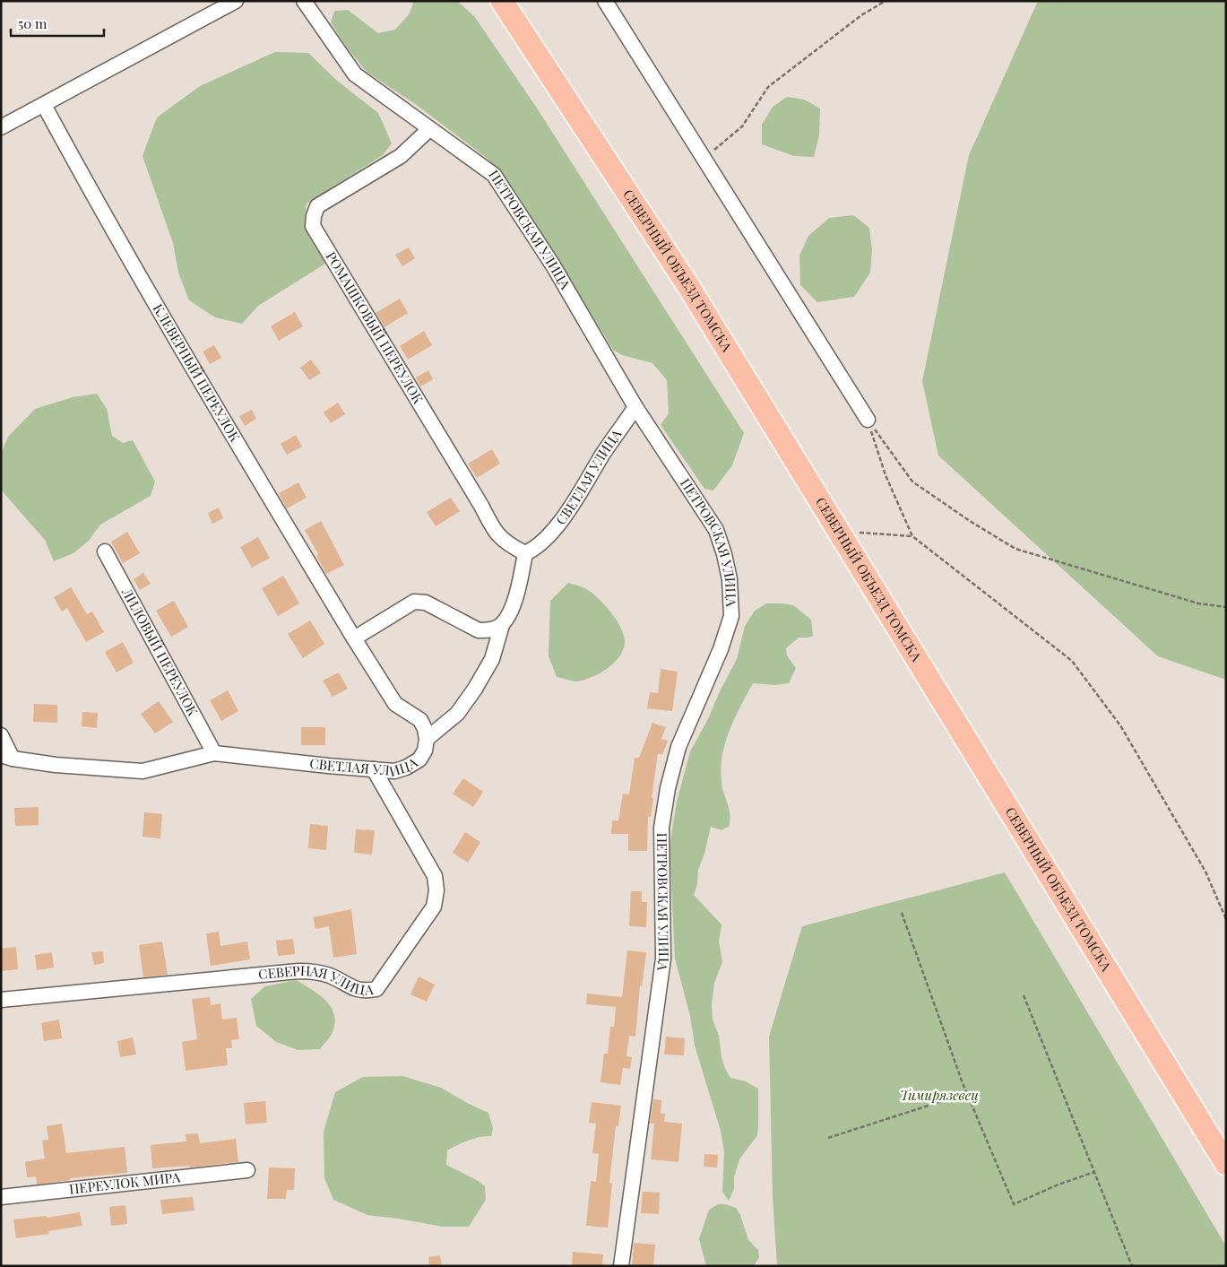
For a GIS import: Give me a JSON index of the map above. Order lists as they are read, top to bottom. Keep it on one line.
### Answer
{"streets":{"main road":["СЕВЕРНЫЙ ОБЪЕЗД ТОМСКА"],"street":["ПЕТРОВСКАЯ УЛИЦА","РОМАШКОВЫЙ ПЕРЕУЛОК","КЛЕВЕРНЫЙ ПЕРЕУЛОК","СВЕТЛАЯ УЛИЦА","ЛИЛОВЫЙ ПЕРЕУЛОК","СЕВЕРНАЯ УЛИЦА","ПЕРЕУЛОК МИРА"]},"crossings":[["ПЕТРОВСКАЯ УЛИЦА","РОМАШКОВЫЙ ПЕРЕУЛОК"],["ПЕТРОВСКАЯ УЛИЦА","СВЕТЛАЯ УЛИЦА"],["РОМАШКОВЫЙ ПЕРЕУЛОК","СВЕТЛАЯ УЛИЦА"],["КЛЕВЕРНЫЙ ПЕРЕУЛОК","СВЕТЛАЯ УЛИЦА"],["СВЕТЛАЯ УЛИЦА","ЛИЛОВЫЙ ПЕРЕУЛОК"],["СВЕТЛАЯ УЛИЦА","СЕВЕРНАЯ УЛИЦА"]],"parks":["Тимирязевец"],"scale_bar":"50 m"}
